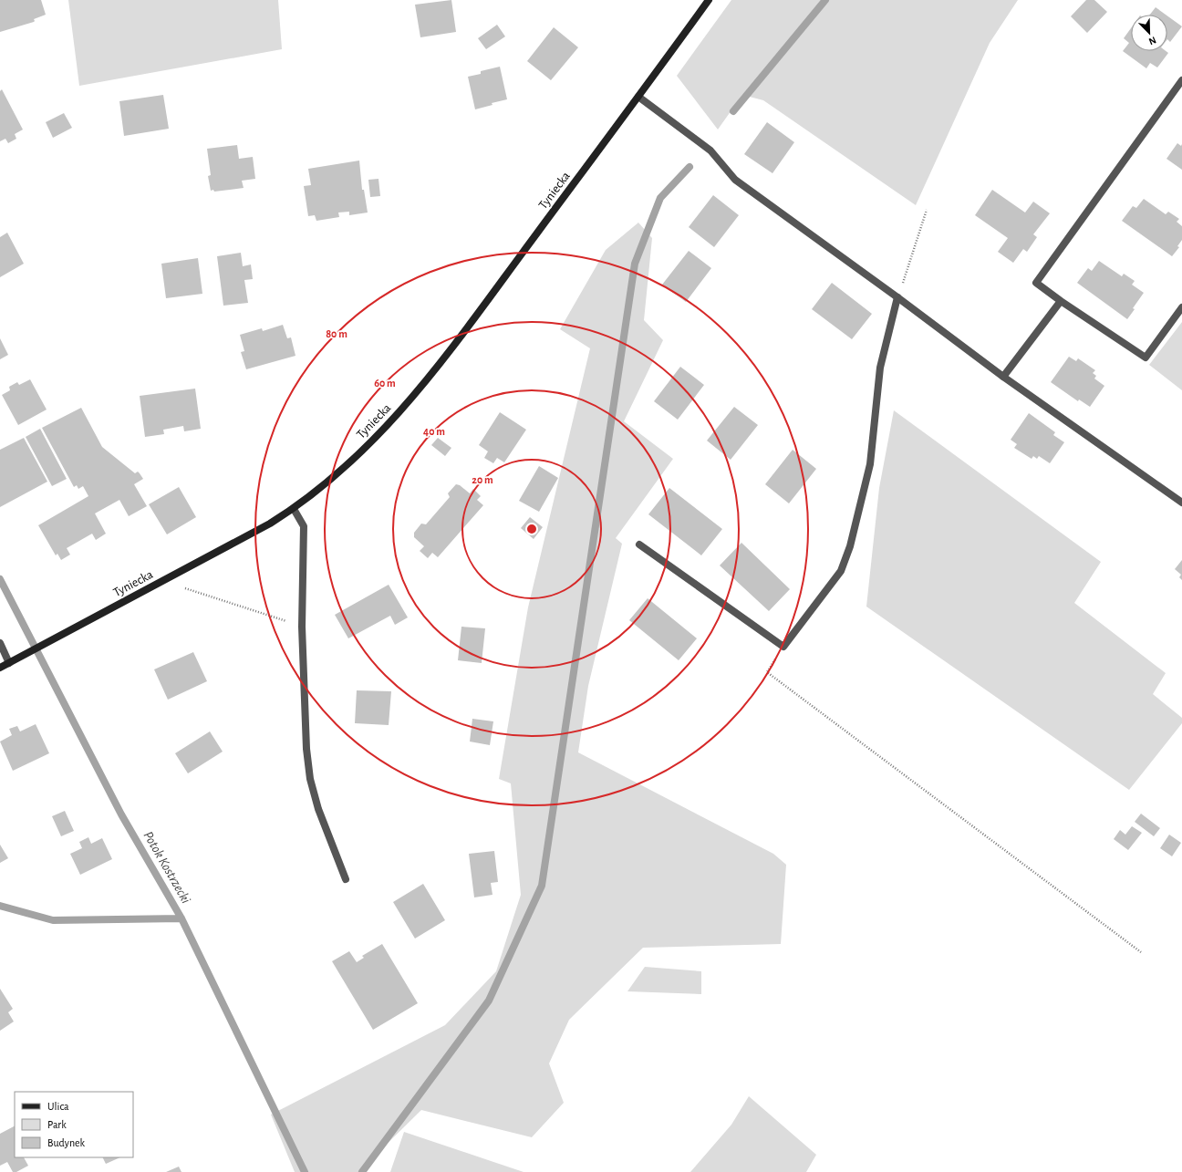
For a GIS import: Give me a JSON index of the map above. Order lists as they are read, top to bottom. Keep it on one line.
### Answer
{"streets":{"street":["Tyniecka"]},"water":["Potok Kostrzecki"],"legend":["Ulica","Park","Budynek"],"north":"bottom right","rings":["80 m","60 m","40 m","20 m"]}
